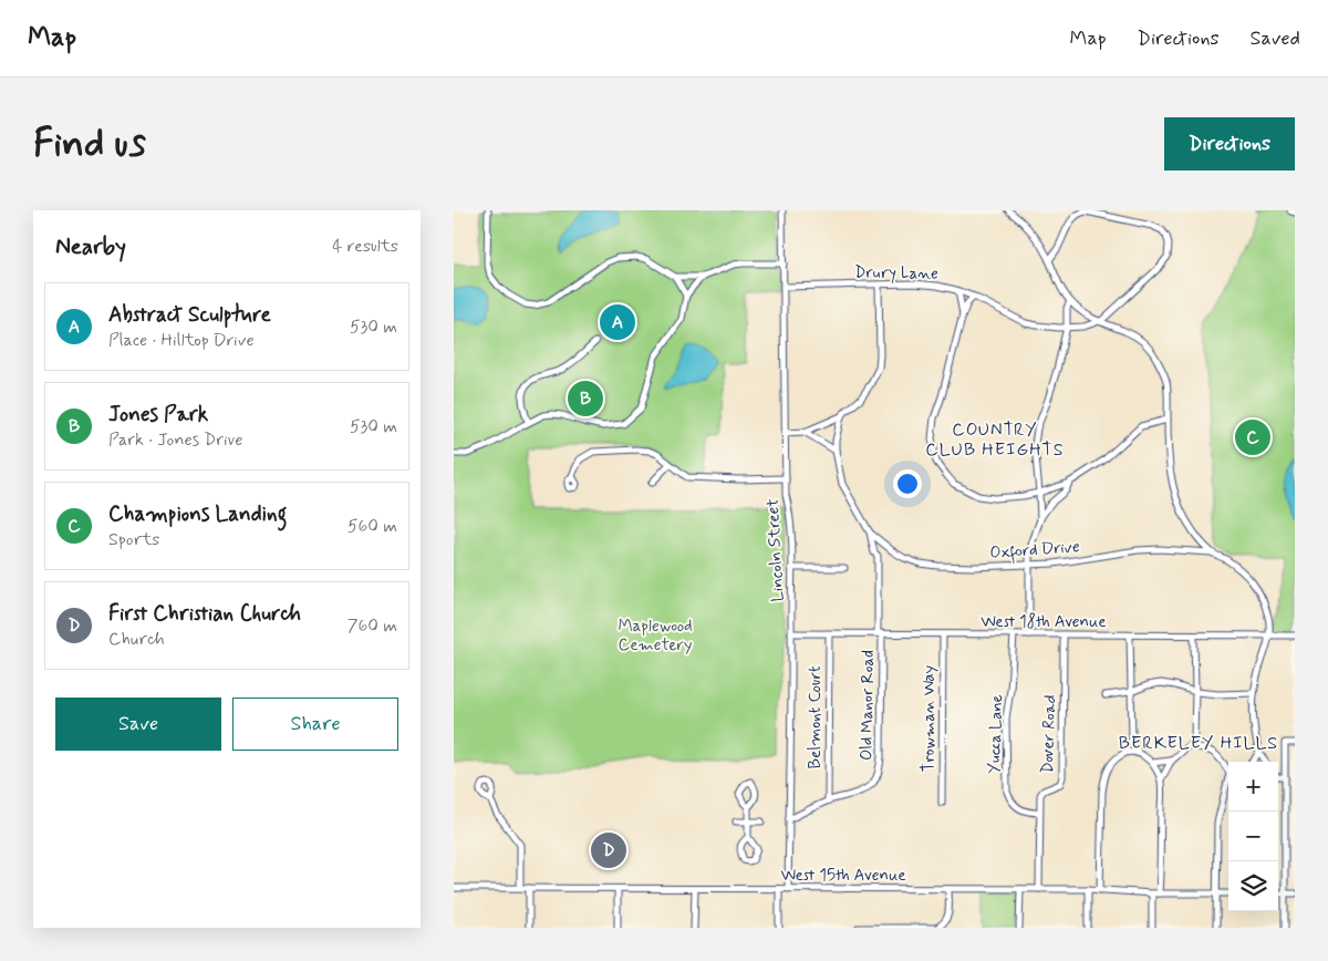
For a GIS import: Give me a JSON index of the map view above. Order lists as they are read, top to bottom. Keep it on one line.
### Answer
{"streets":{"street":["Drury Lane","Oxford Drive","Lincoln Street","West 18th Avenue","Old Manor Road","Belmont Court","Trowman Way","Yucca Lane","Dover Road","West 15th Avenue"]},"crossings":[["Drury Lane","Lincoln Street"],["Oxford Drive","Old Manor Road"],["Lincoln Street","West 18th Avenue"],["Lincoln Street","Old Manor Road"],["Lincoln Street","West 15th Avenue"],["West 18th Avenue","Old Manor Road"],["West 18th Avenue","Belmont Court"],["West 18th Avenue","Trowman Way"],["West 18th Avenue","Yucca Lane"],["West 18th Avenue","Dover Road"],["Old Manor Road","Belmont Court"],["Yucca Lane","Dover Road"],["Dover Road","West 15th Avenue"]],"districts":["COUNTRY CLUB HEIGHTS","BERKELEY HILLS"],"parks":["Maplewood Cemetery"],"page":{"header":"Map","nav":["Map","Directions","Saved"],"buttons":["Directions",["Save","Share"]],"title":"Find us","heading":["Nearby","4 results"],"list":[{"mark":"A","name":"Abstract Sculpture","note":"Place · Hilltop Drive","value":"530 m"},{"mark":"B","name":"Jones Park","note":"Park · Jones Drive","value":"530 m"},{"mark":"C","name":"Champions Landing","note":"Sports","value":"560 m"},{"mark":"D","name":"First Christian Church","note":"Church","value":"760 m"}],"pins":["A","B","C","D"],"map_buttons":["+","−"]}}
